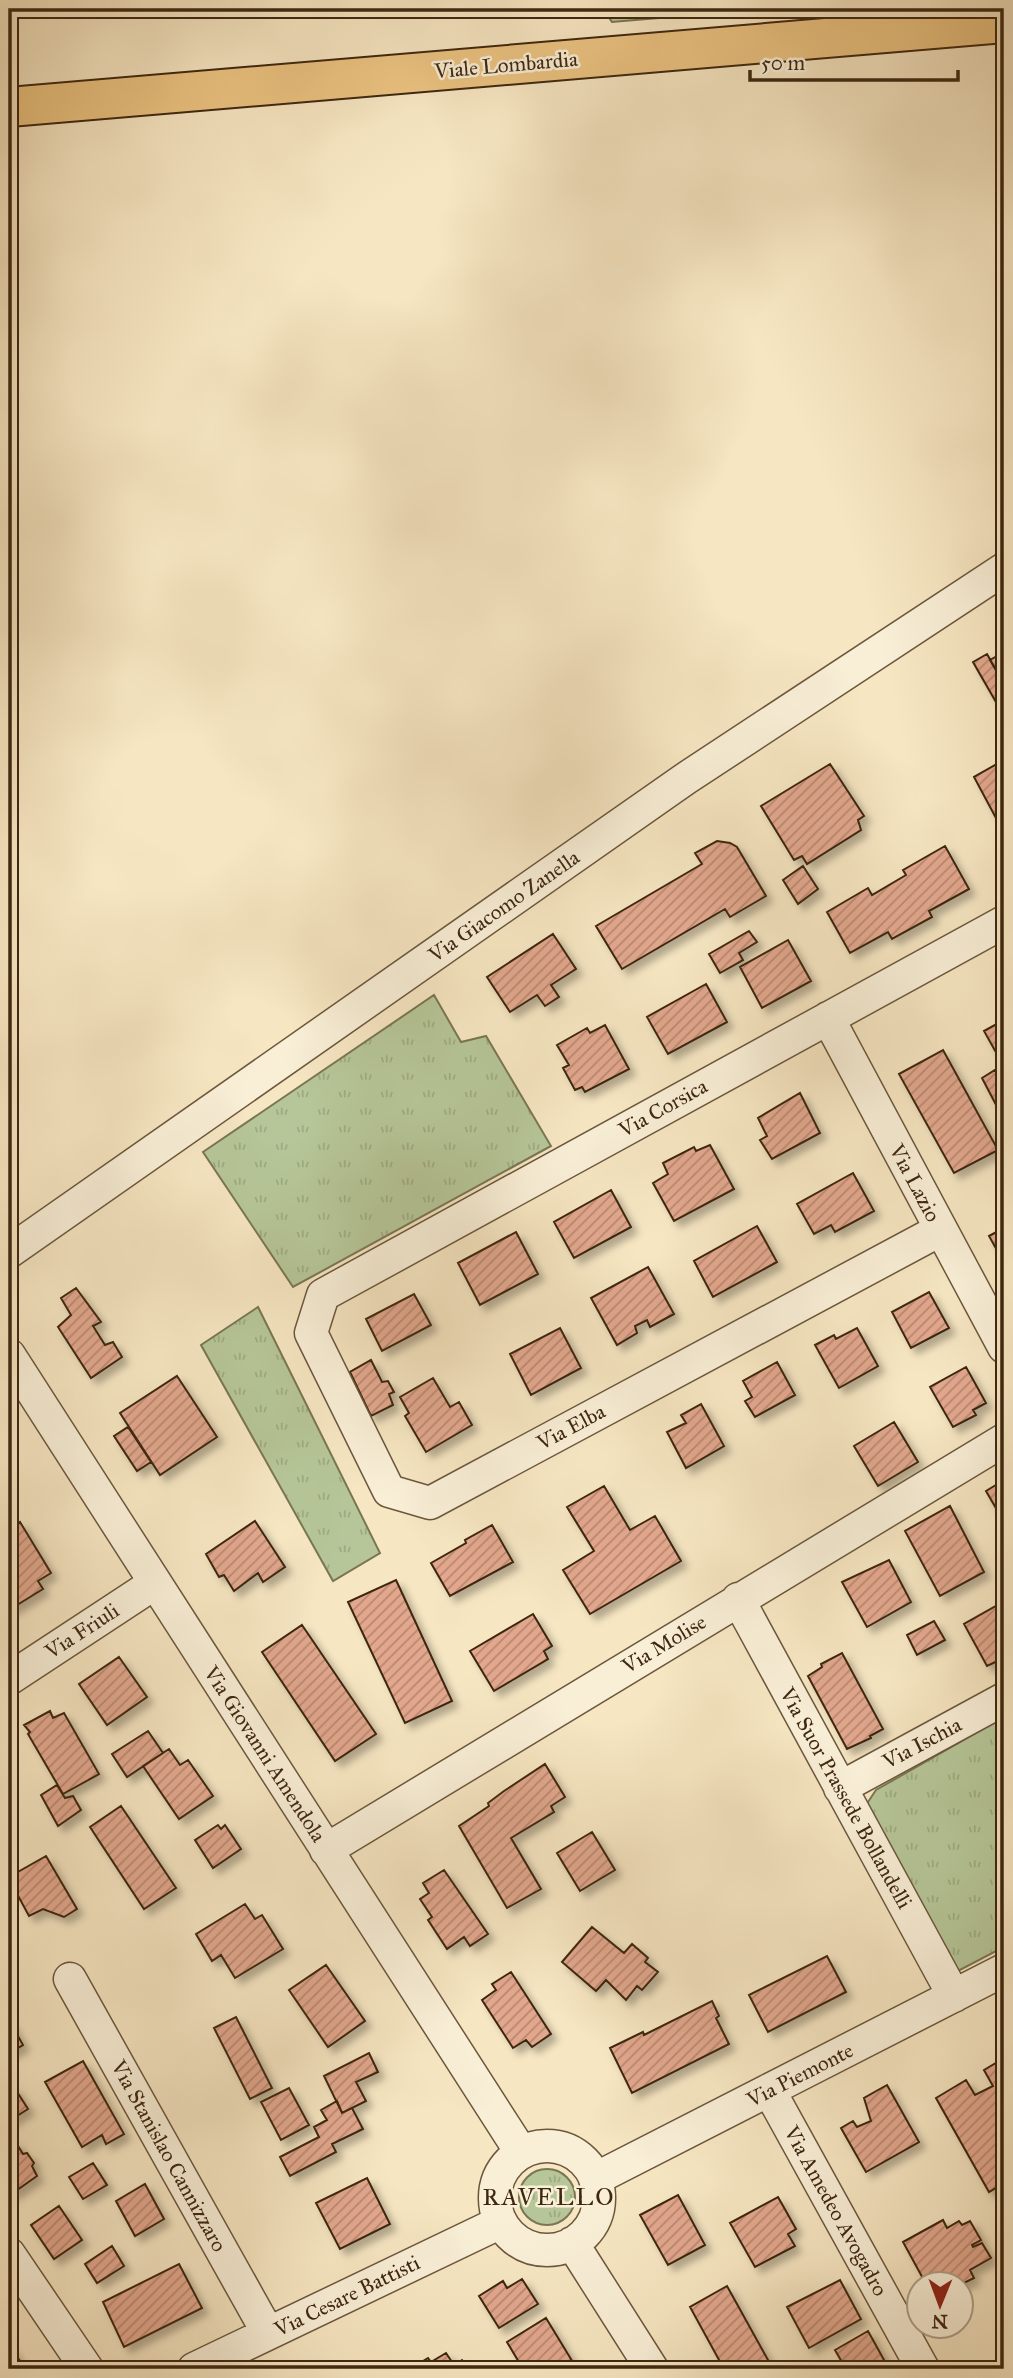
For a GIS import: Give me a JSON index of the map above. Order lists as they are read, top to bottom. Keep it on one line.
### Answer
{"streets":{"main road":["Viale Lombardia"],"street":["Via Giacomo Zanella","Via Corsica","Via Lazio","Via Elba","Via Friuli","Via Molise","Via Ischia","Via Giovanni Amendola","Via Suor Prassede Bollandelli","Via Piemonte","Via Stanislao Cannizzaro","Via Amedeo Avogadro","Via Cesare Battisti"]},"crossings":[["Via Corsica","Via Lazio"],["Via Corsica","Via Elba"],["Via Lazio","Via Elba"],["Via Friuli","Via Giovanni Amendola"],["Via Molise","Via Giovanni Amendola"],["Via Molise","Via Suor Prassede Bollandelli"],["Via Ischia","Via Suor Prassede Bollandelli"],["Via Giovanni Amendola","Via Piemonte"],["Via Giovanni Amendola","Via Cesare Battisti"],["Via Suor Prassede Bollandelli","Via Piemonte"],["Via Piemonte","Via Amedeo Avogadro"],["Via Piemonte","Via Cesare Battisti"],["Via Stanislao Cannizzaro","Via Cesare Battisti"]],"districts":["RAVELLO"],"scale_bar":"50 m","north":"bottom"}
